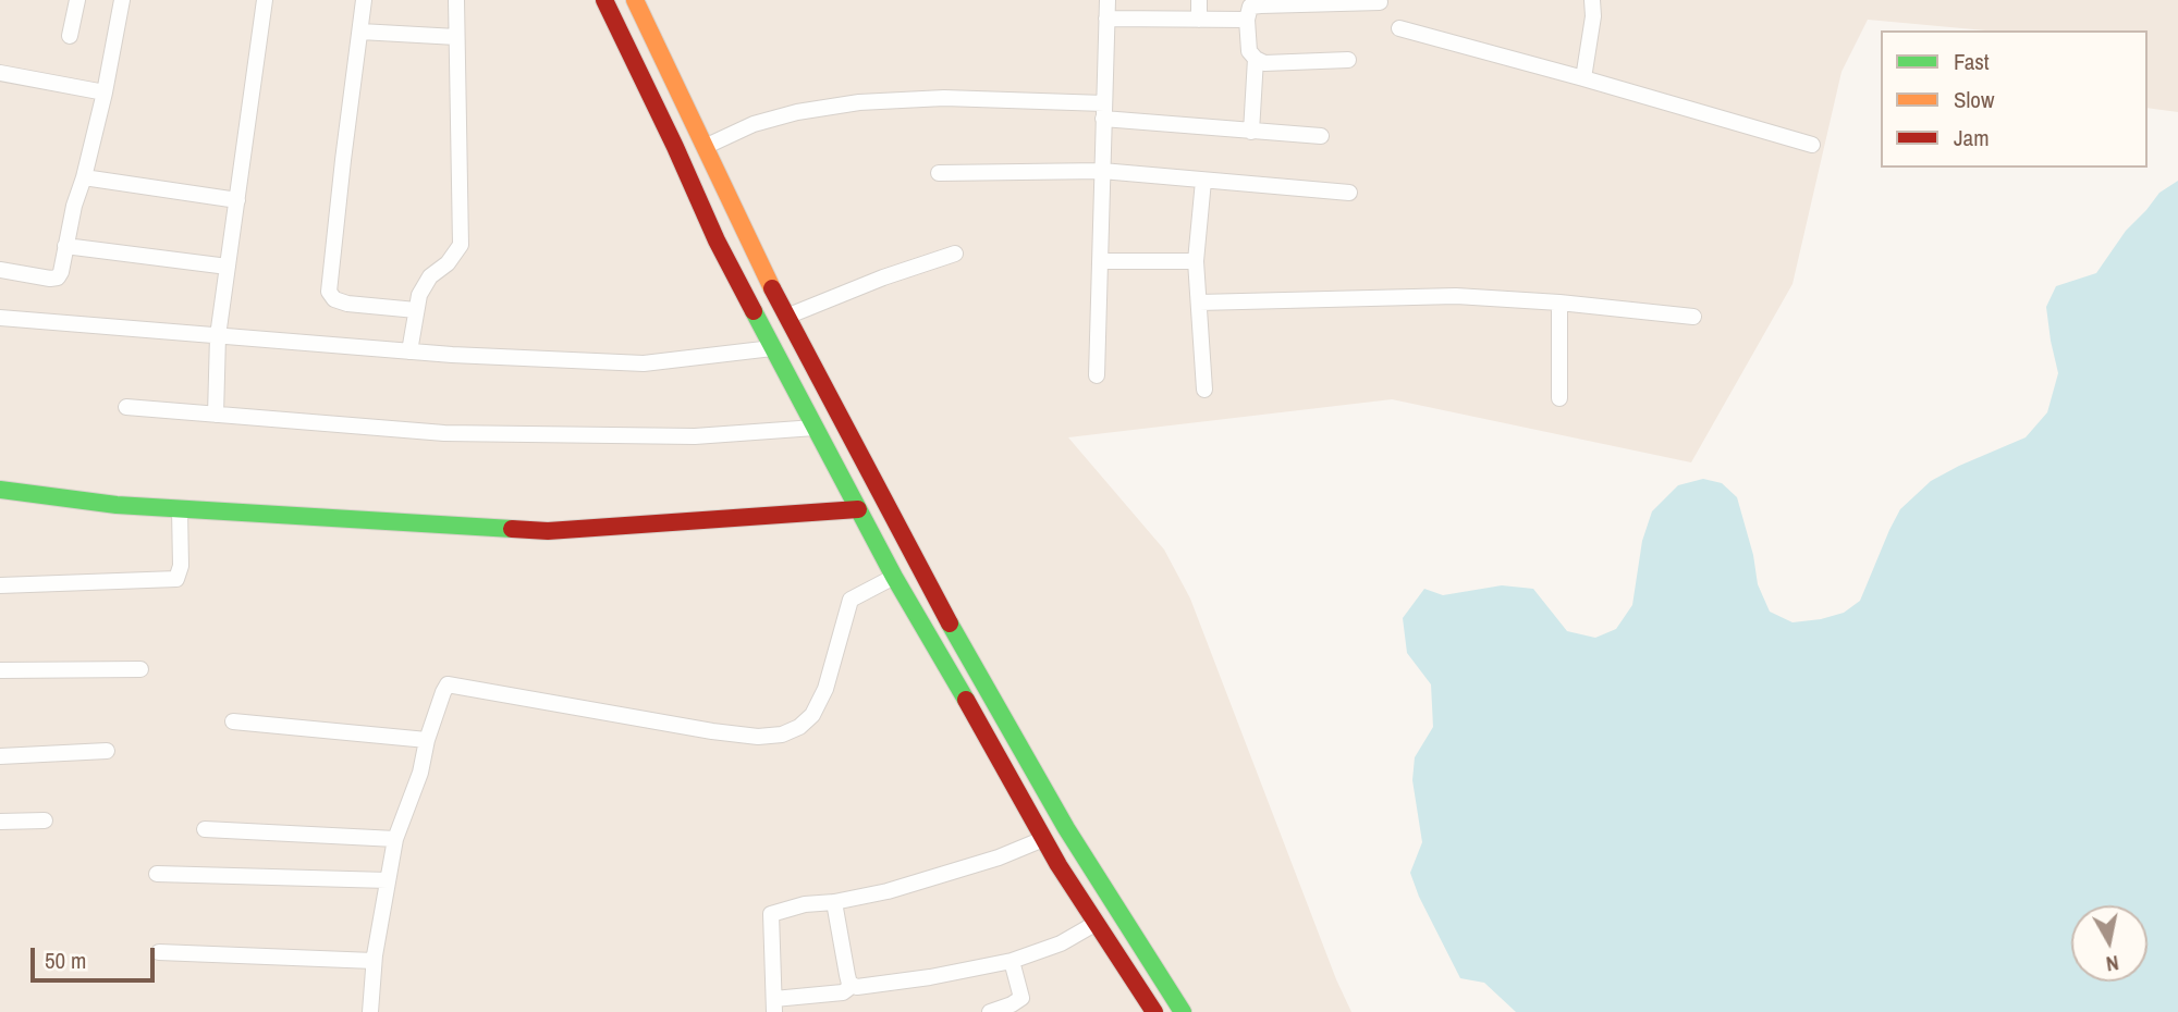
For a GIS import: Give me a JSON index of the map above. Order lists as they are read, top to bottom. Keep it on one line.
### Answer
{"legend":["Fast","Slow","Jam"],"scale_bar":"50 m","north":"bottom"}
